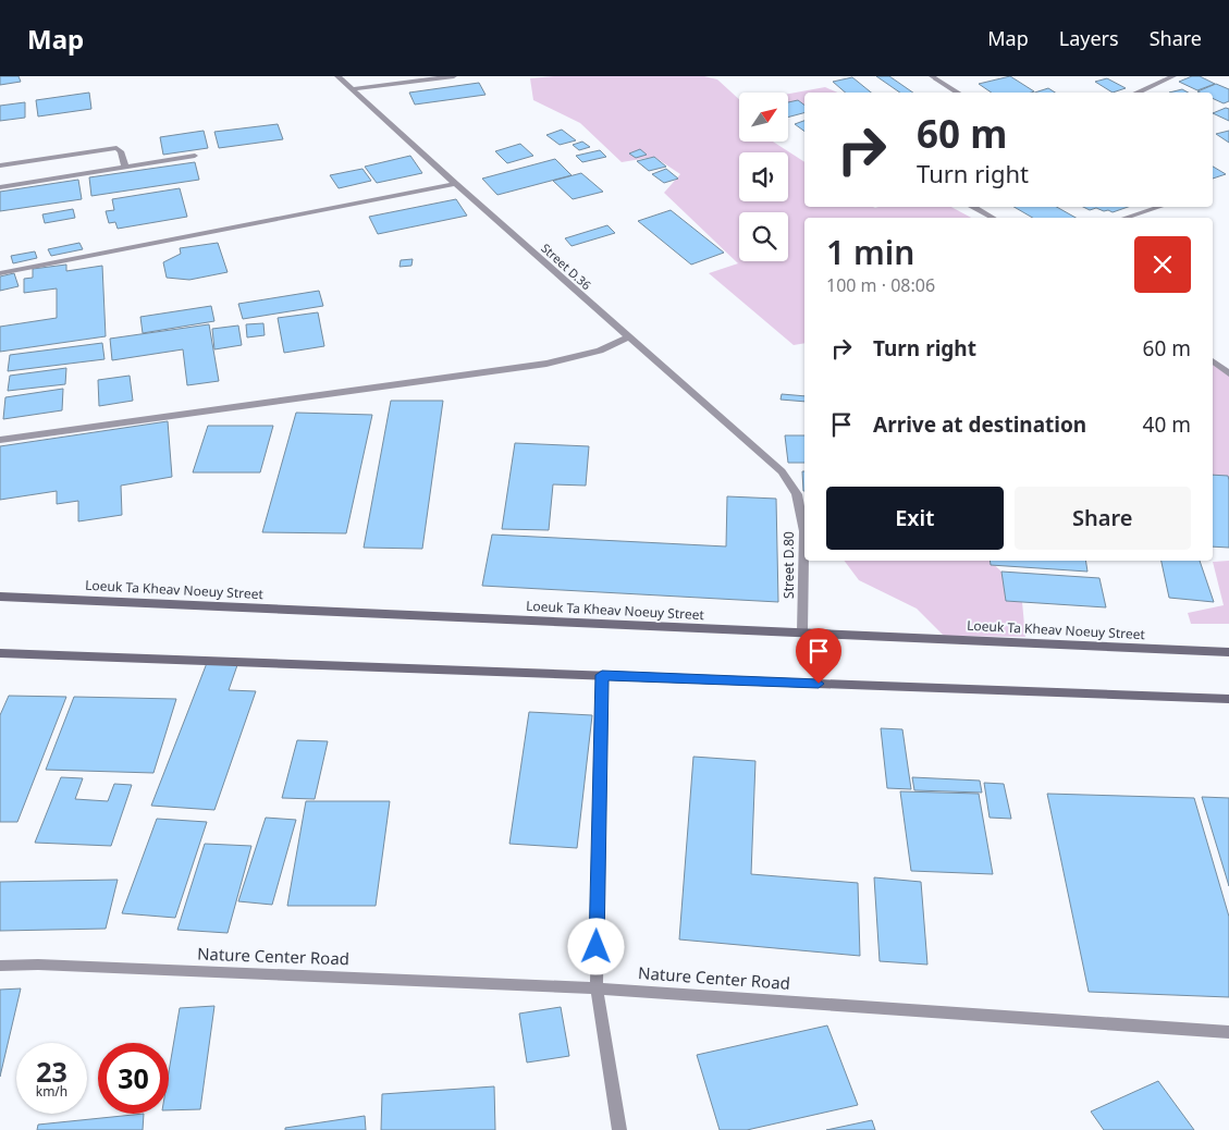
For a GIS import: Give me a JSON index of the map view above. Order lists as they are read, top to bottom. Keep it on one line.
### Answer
{"streets":{"main road":["Loeuk Ta Kheav Noeuy Street"],"street":["Street D.36","Street D.80","Nature Center Road"]},"crossings":[["Street D.36","Street D.80"],["Street D.80","Loeuk Ta Kheav Noeuy Street"]],"north":"top right","page":{"header":"Map","nav":["Map","Layers","Share"],"turn":["60 m","Turn right"],"heading":["1 min","100 m · 08:06"],"list":[{"name":"Turn right","value":"60 m"},{"name":"Arrive at destination","value":"40 m"}],"buttons":["Exit","Share"],"speed":"23 km/h","limit":"30"}}
